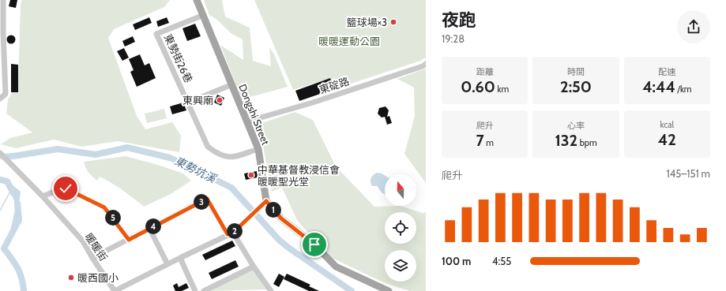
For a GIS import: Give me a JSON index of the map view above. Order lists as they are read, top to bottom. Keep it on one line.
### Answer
{"streets":{"main road":["Dongshi Street"],"street":["東勢街26巷","東碇路","暖暖街"]},"crossings":[["東勢街26巷","Dongshi Street"],["東碇路","Dongshi Street"],["Dongshi Street","暖暖街"]],"water":["東勢坑溪"],"parks":["暖暖運動公園"],"places":["籃球場×3","東興廟","中華基督教浸信會 暖暖聖光堂","暖西國小"],"north":"top","page":{"heading":["夜跑","19:28"],"stats":[["距離","0.60 km"],["時間","2:50"],["配速","4:44 /km"],["爬升","7 m"],["心率","132 bpm"],["kcal","42"]],"chart":["爬升","145–151 m"],"pins":["3","1","5","4","2"],"list":[{"name":"100 m","note":"4:55"}]}}
